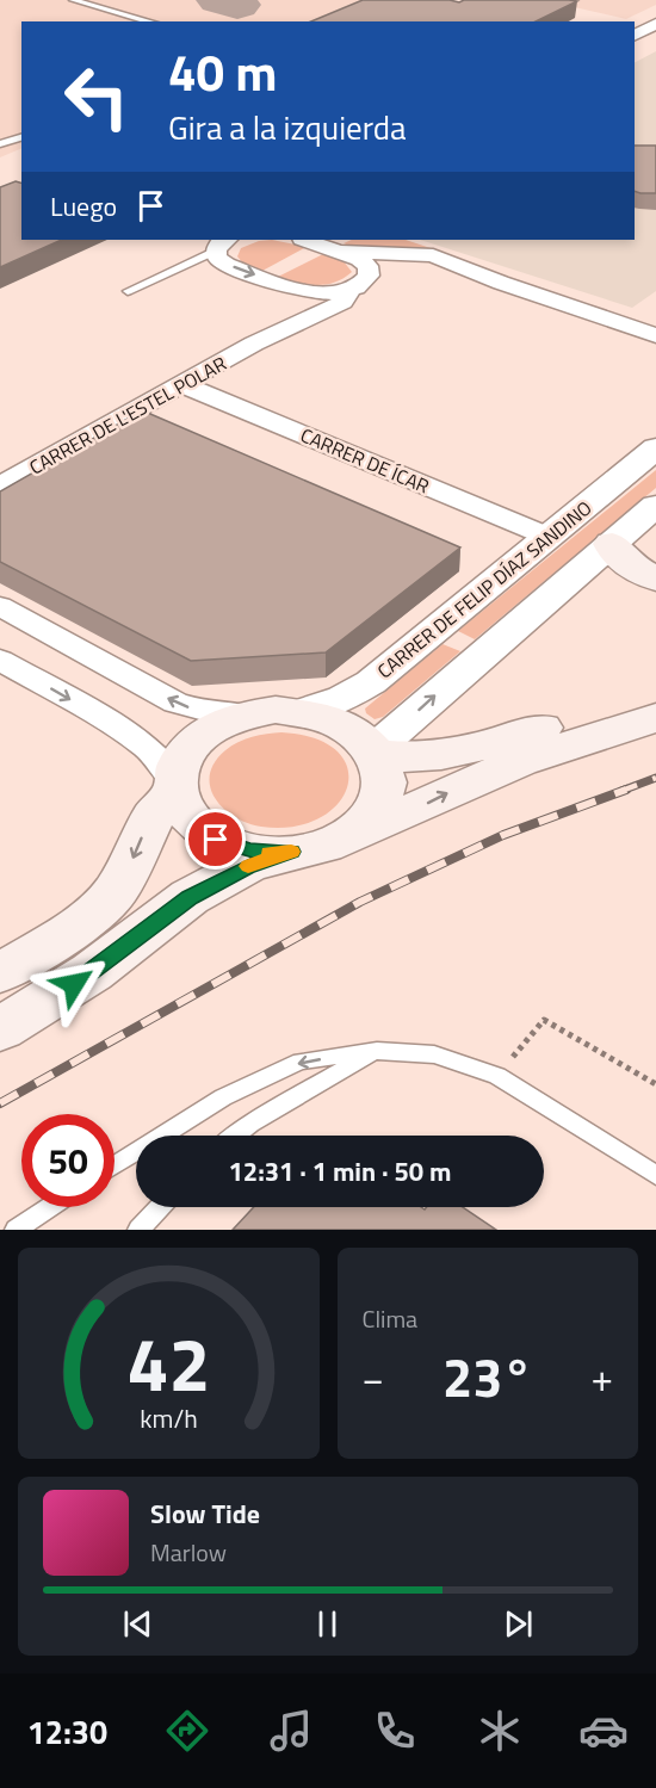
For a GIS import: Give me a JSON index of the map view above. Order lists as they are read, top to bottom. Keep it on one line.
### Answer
{"streets":{"street":["CARRER DE L'ESTEL POLAR","CARRER DE ÍCAR","CARRER DE FELIP DÍAZ SANDINO"]},"crossings":[["CARRER DE L'ESTEL POLAR","CARRER DE ÍCAR"],["CARRER DE ÍCAR","CARRER DE FELIP DÍAZ SANDINO"]],"page":{"turn":["40 m","Gira a la izquierda"],"then":"Luego","limit":"50","trip":"12:31 · 1 min · 50 m","tile":"Clima","heat":["−","23°","+"],"song":["Slow Tide","Marlow"],"tabs":"12:30","gauge":["42","km/h"]}}
